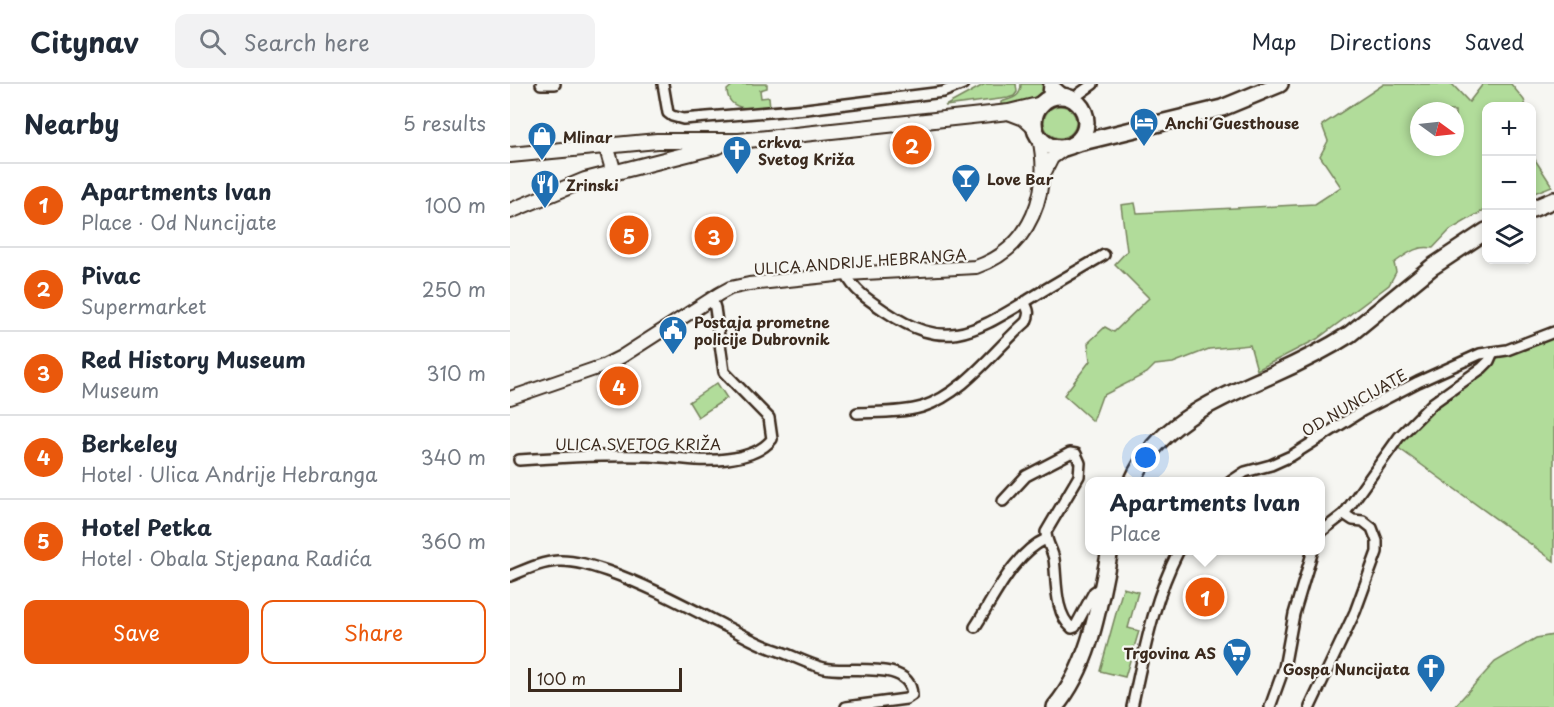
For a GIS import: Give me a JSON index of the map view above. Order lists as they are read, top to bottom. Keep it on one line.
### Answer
{"streets":{"street":["ULICA ANDRIJE HEBRANGA","OD NUNCIJATE","ULICA SVETOG KRIŽA"]},"crossings":[["ULICA ANDRIJE HEBRANGA","ULICA SVETOG KRIŽA"]],"places":{"hotel":["Anchi Guesthouse"],"shop":["Mlinar"],"church":["crkva Svetog Križa","Gospa Nuncijata"],"bar":["Love Bar"],"restaurant":["Zrinski"],"public building":["Postaja prometne policije Dubrovnik"],"supermarket":["Trgovina AS"]},"scale_bar":"100 m","north":"right","page":{"header":"Citynav","search":"Search here","nav":["Map","Directions","Saved"],"heading":["Nearby","5 results"],"map_buttons":["+","−"],"pins":["2","5","3","4","1"],"list":[{"mark":"1","name":"Apartments Ivan","note":"Place · Od Nuncijate","value":"100 m"},{"mark":"2","name":"Pivac","note":"Supermarket","value":"250 m"},{"mark":"3","name":"Red History Museum","note":"Museum","value":"310 m"},{"mark":"4","name":"Berkeley","note":"Hotel · Ulica Andrije Hebranga","value":"340 m"},{"mark":"5","name":"Hotel Petka","note":"Hotel · Obala Stjepana Radića","value":"360 m"}],"popup":["Apartments Ivan","Place"],"buttons":["Save","Share"],"scale":"100 m"}}
